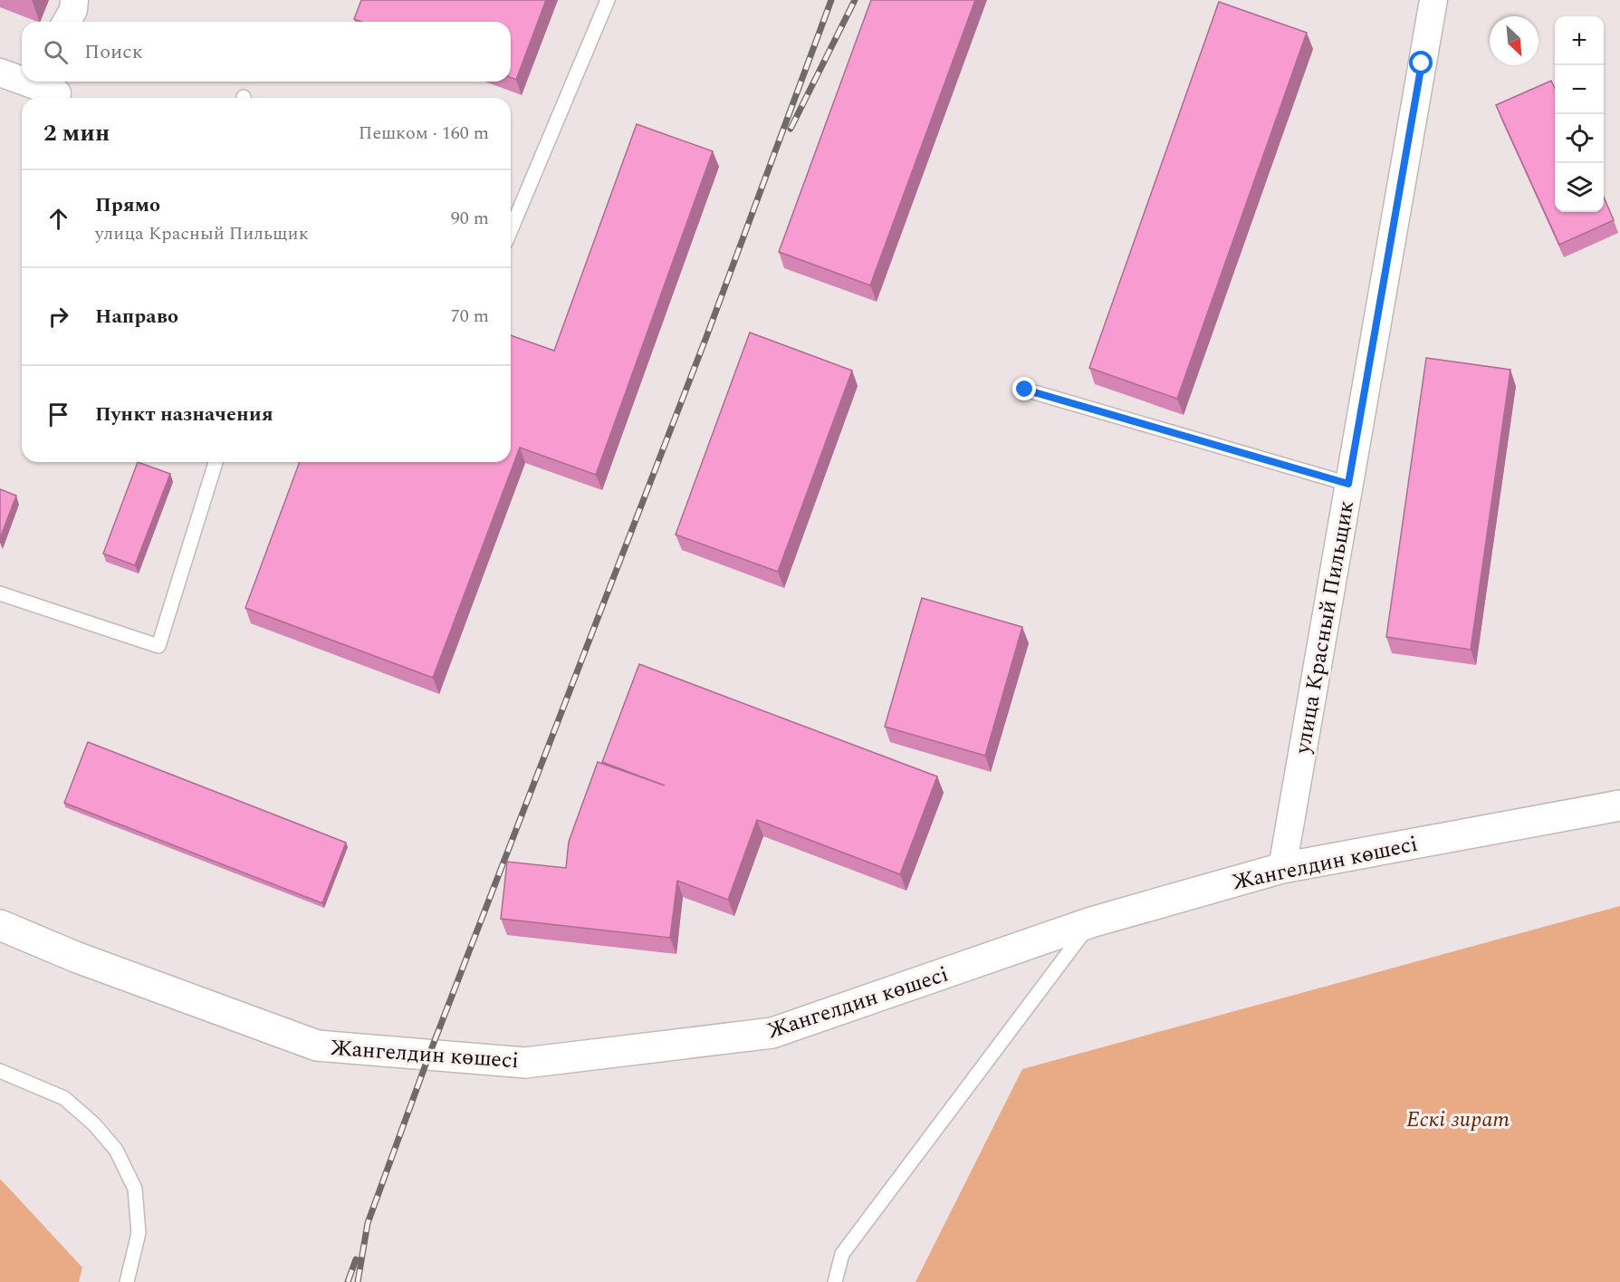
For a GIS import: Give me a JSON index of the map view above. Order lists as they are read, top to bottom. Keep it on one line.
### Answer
{"streets":{"highway":["Жангелдин көшесі"],"street":["улица Красный Пильщик"]},"crossings":[["улица Красный Пильщик","Жангелдин көшесі"]],"parks":["Ескі зират"],"north":"bottom right","page":{"map_buttons":["+","−"],"search":"Поиск","heading":["2 мин","Пешком · 160 m"],"list":[["Прямо","улица Красный Пильщик","90 m"],["Направо","70 m"],"Пункт назначения"]}}
